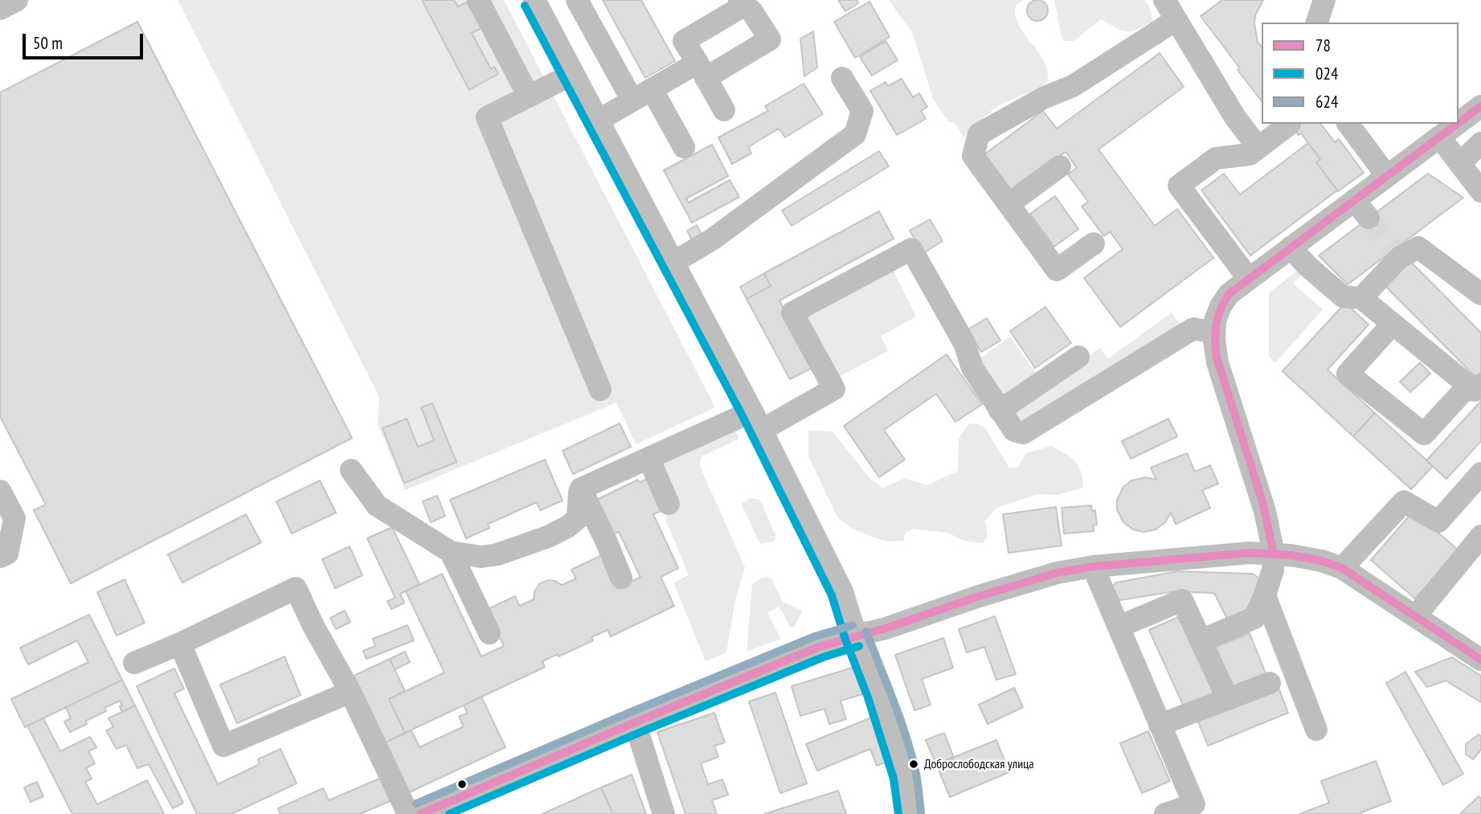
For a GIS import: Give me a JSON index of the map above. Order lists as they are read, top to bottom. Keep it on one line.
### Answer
{"places":["Доброслободская улица"],"lines":["transit line 024","transit line 78","transit line 624"],"legend":["78","024","624"],"scale_bar":"50 m"}
